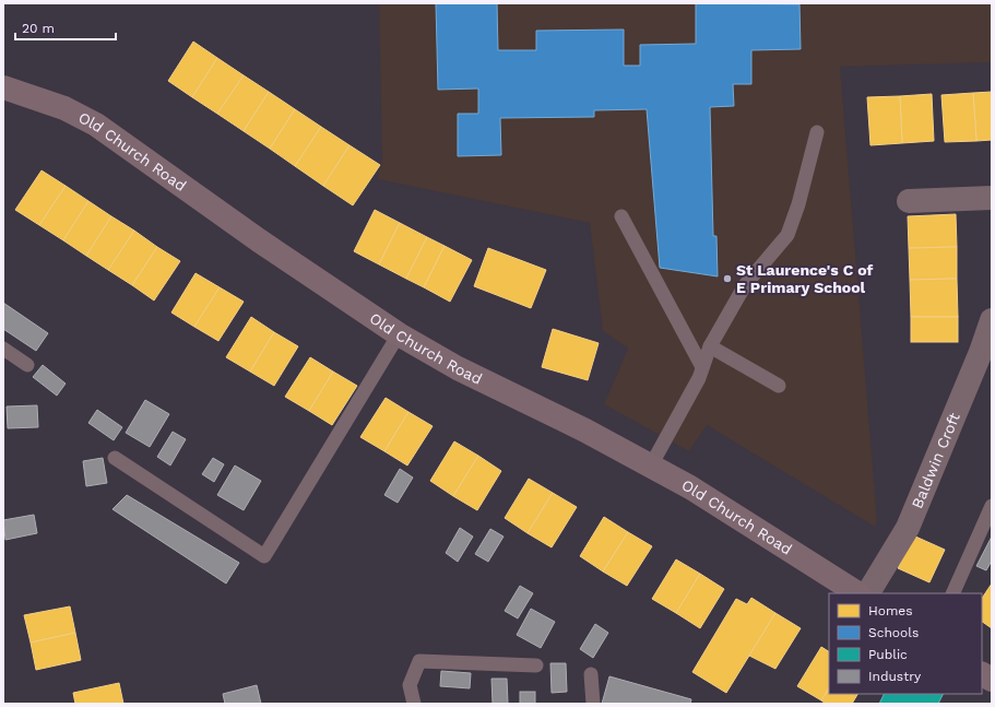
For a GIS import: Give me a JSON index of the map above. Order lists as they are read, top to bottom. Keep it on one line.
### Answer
{"streets":{"main road":["Old Church Road"],"street":["Baldwin Croft"]},"places":["St Laurence's C of E Primary School"],"legend":["Homes","Schools","Public","Industry"],"scale_bar":"20 m"}
